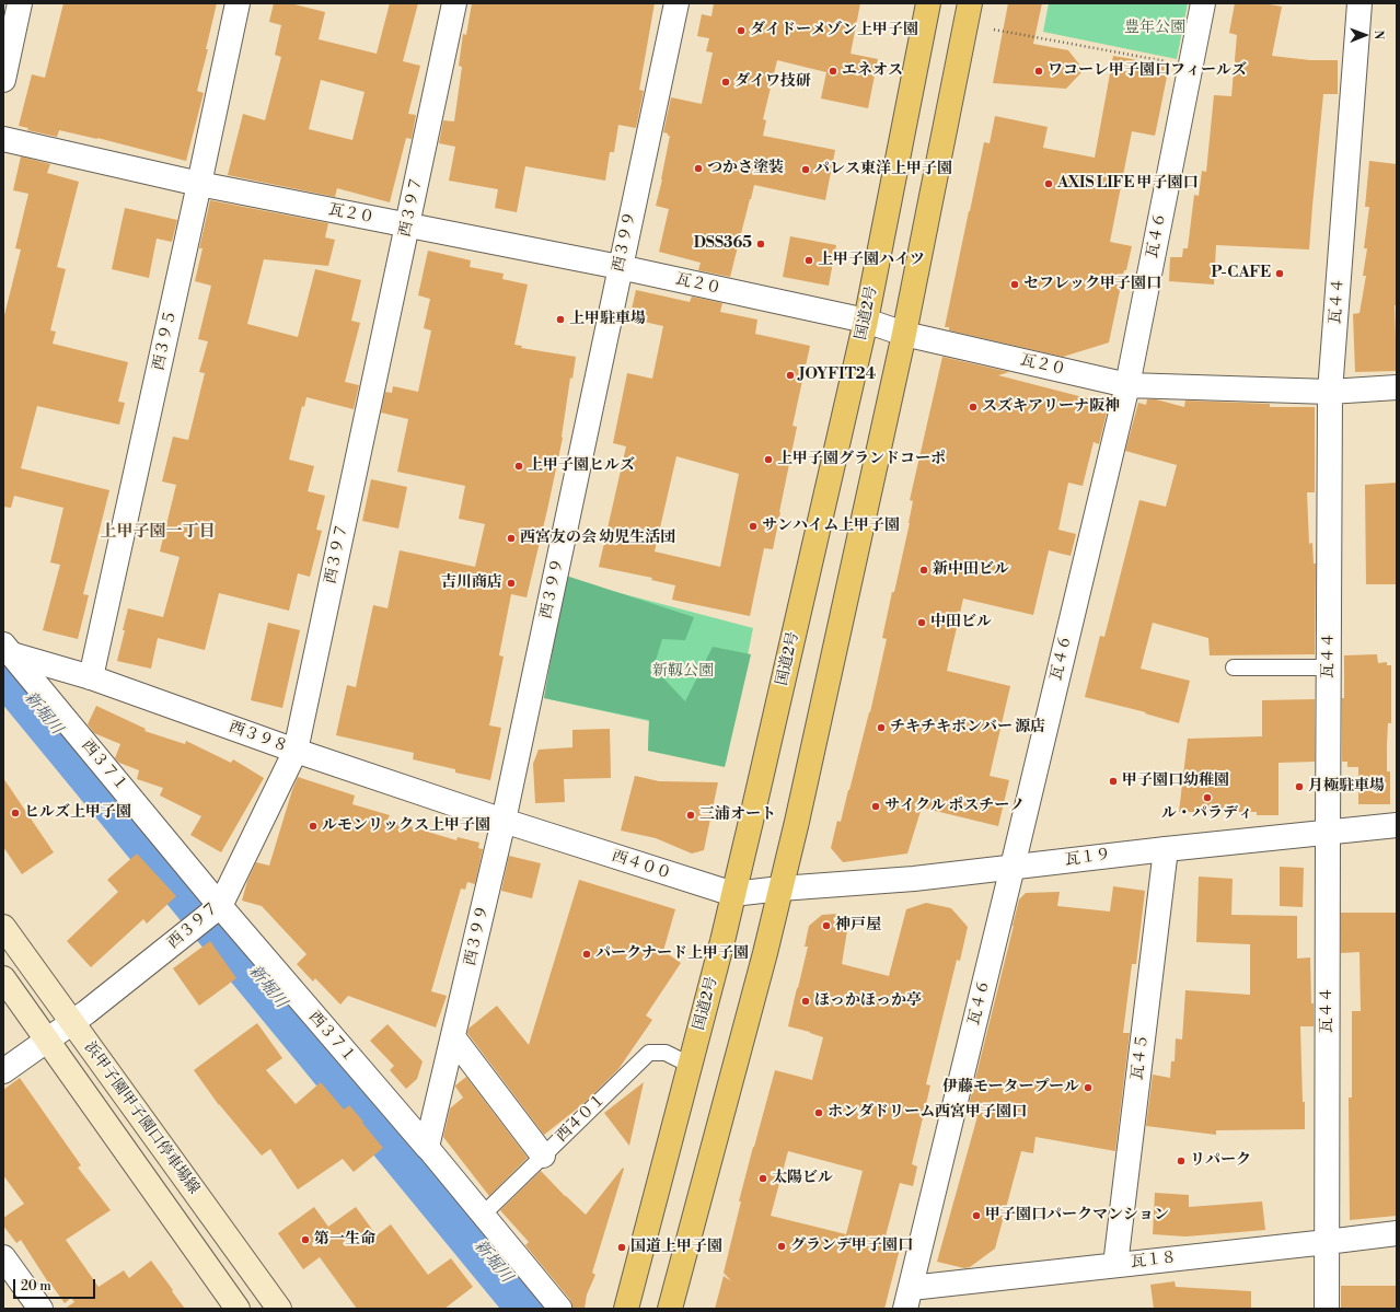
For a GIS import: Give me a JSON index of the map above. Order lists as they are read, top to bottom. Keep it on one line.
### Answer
{"streets":{"highway":["国道2号"],"main road":["浜甲子園甲子園口停車場線"],"street":["西３９７","瓦２０","瓦４６","西３９９","瓦４４","西３９５","西３９８","西３７１","瓦１９","西４００","瓦４５","瓦１８"],"lane":["西４０１"]},"crossings":[["西３９７","瓦２０"],["西３９７","西３９８"],["西３９７","西３７１"],["西３９７","浜甲子園甲子園口停車場線"],["瓦２０","瓦４６"],["瓦２０","西３９９"],["瓦２０","瓦４４"],["瓦２０","国道2号"],["瓦２０","西３９５"],["瓦４６","瓦１９"],["瓦４６","瓦１８"],["西３９９","西３９８"],["西３９９","西３７１"],["西３９９","西４００"],["瓦４４","瓦１９"],["瓦４４","瓦１８"],["国道2号","西４００"],["国道2号","西４０１"],["西３９５","西３９８"],["西３９８","西３７１"],["西３９８","西４００"],["西３７１","西４０１"],["瓦１９","西４００"],["瓦１９","瓦４５"],["瓦４５","瓦１８"]],"districts":["上甲子園一丁目"],"water":["新堀川"],"parks":["豊年公園","新靱公園"],"places":["ダイドーメゾン上甲子園","エネオス","ワコーレ甲子園口フィールズ","ダイワ技研","つかさ塗装","パレス東洋上甲子園","AXIS LIFE 甲子園口","DSS365","上甲子園ハイツ","P-CAFE","セフレック甲子園口","上甲駐車場","JOYFIT24","スズキアリーナ阪神","上甲子園グランドコーポ","上甲子園ヒルズ","サンハイム上甲子園","西宮友の会 幼児生活団","新中田ビル","吉川商店","中田ビル","チキチキボンバー 源店","甲子園口幼稚園","月極駐車場","ル・パラディ","サイクル ポスチーノ","ヒルズ上甲子園","三浦オート","ルモンリックス上甲子園","神戸屋","パークナード上甲子園","ほっかほっか亭","伊藤モータープール","ホンダドリーム西宮甲子園口","リパーク","太陽ビル","甲子園口パークマンション","第一生命","グランデ甲子園口","国道上甲子園"],"scale_bar":"20 m","north":"right"}
